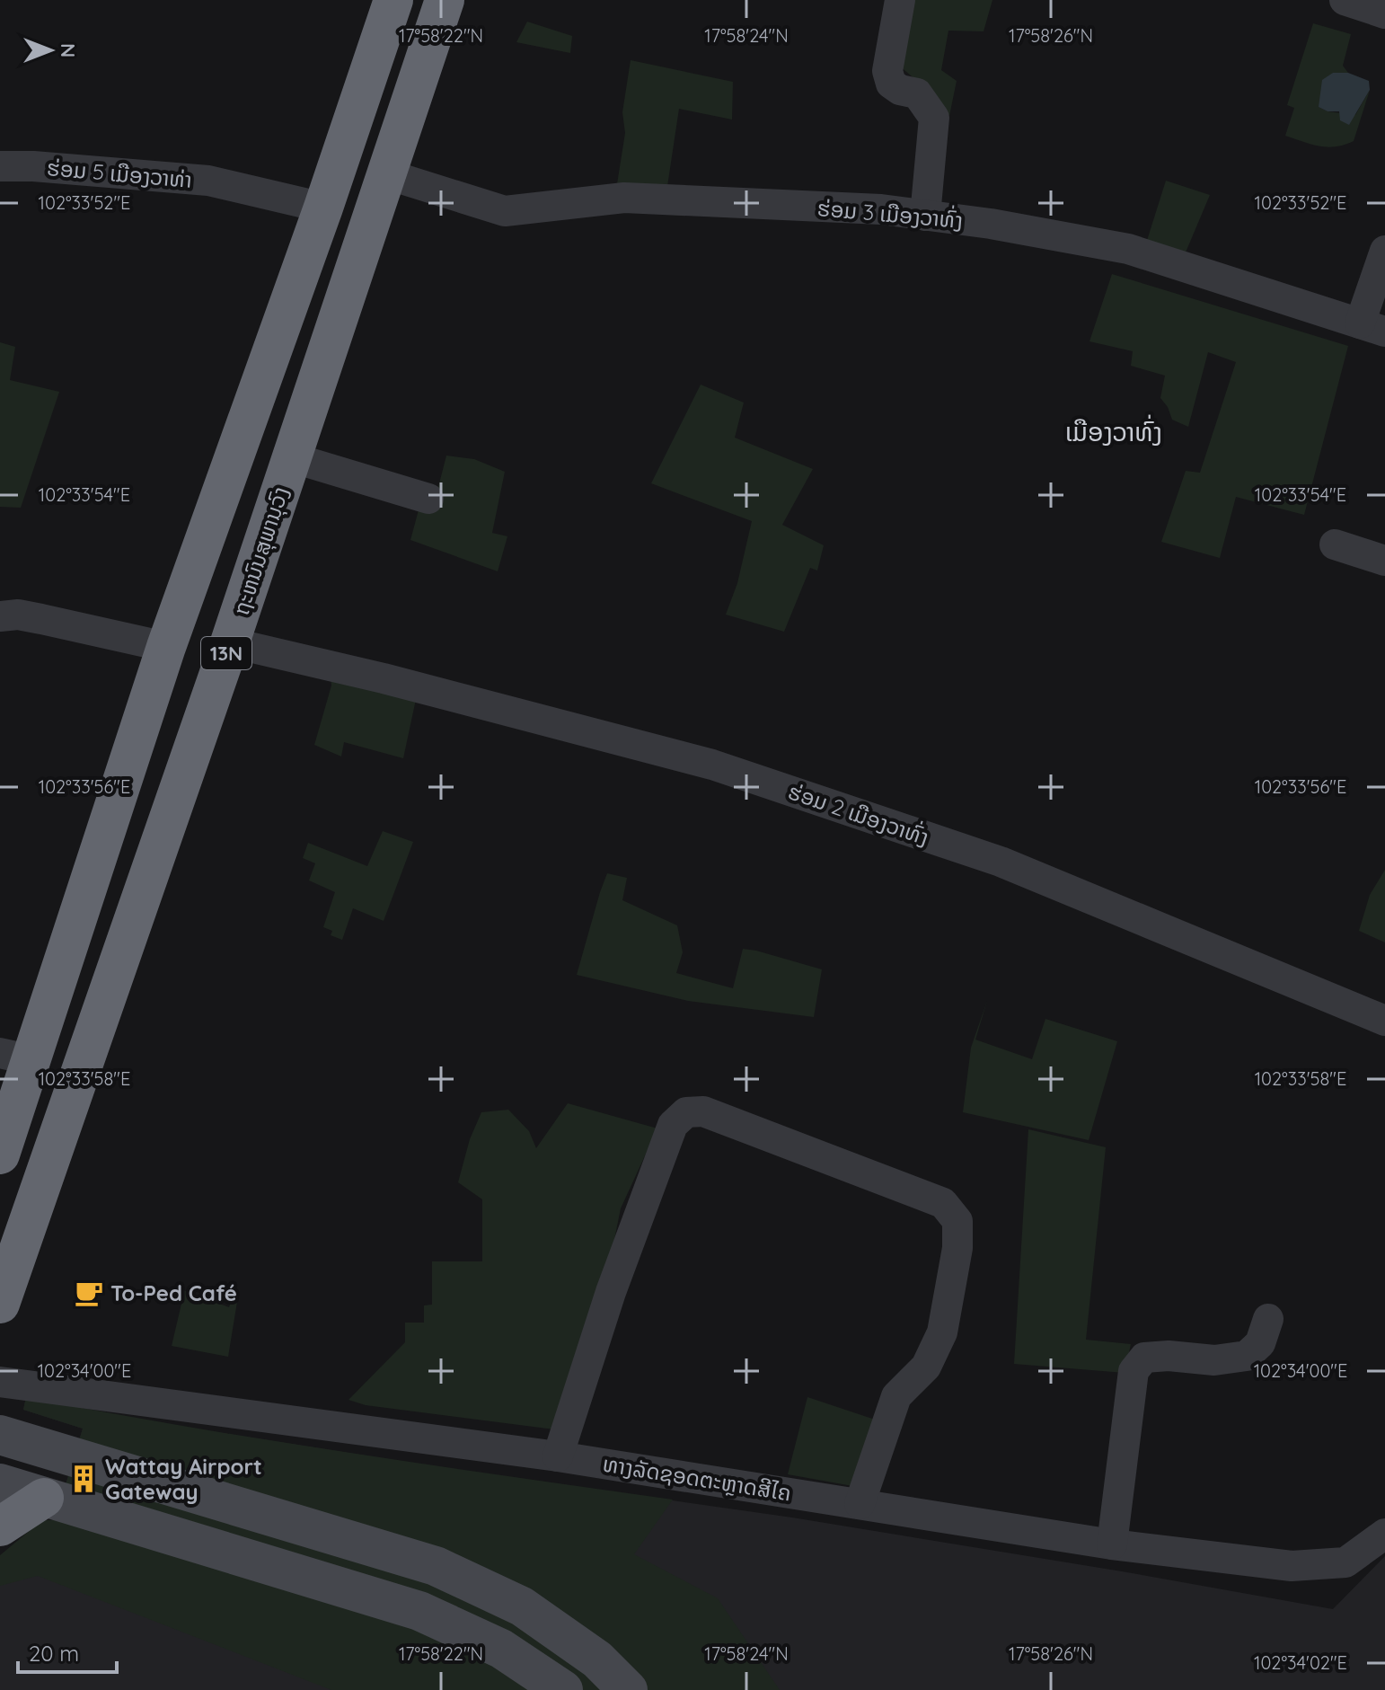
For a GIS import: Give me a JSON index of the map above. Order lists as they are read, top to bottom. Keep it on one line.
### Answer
{"streets":{"highway":["ຖະຫນົນສຸພານຸວົງ","13N"],"street":["ຮ່ອມ 5 ເມືອງວາທ່າ","ຮ່ອມ 3 ເມືອງວາທົ່ງ","ຮ່ອມ 2 ເມືອງວາທົ່ງ","ທາງລັດຊອດຕະຫຼາດສີໄຄ"]},"crossings":[["ຮ່ອມ 5 ເມືອງວາທ່າ","13N"],["ຮ່ອມ 3 ເມືອງວາທົ່ງ","ຖະຫນົນສຸພານຸວົງ"],["ຖະຫນົນສຸພານຸວົງ","ຮ່ອມ 2 ເມືອງວາທົ່ງ"]],"districts":["ເມືອງວາທົ່ງ"],"places":{"cafe":["To-Ped Café"],"building":["Wattay Airport Gateway"]},"scale_bar":"20 m","north":"right","coordinates":["17°58'22\"N","17°58'24\"N","17°58'26\"N","102°33'52\"E","102°33'54\"E","102°33'56\"E","102°33'58\"E","102°34'00\"E","102°34'02\"E"]}
